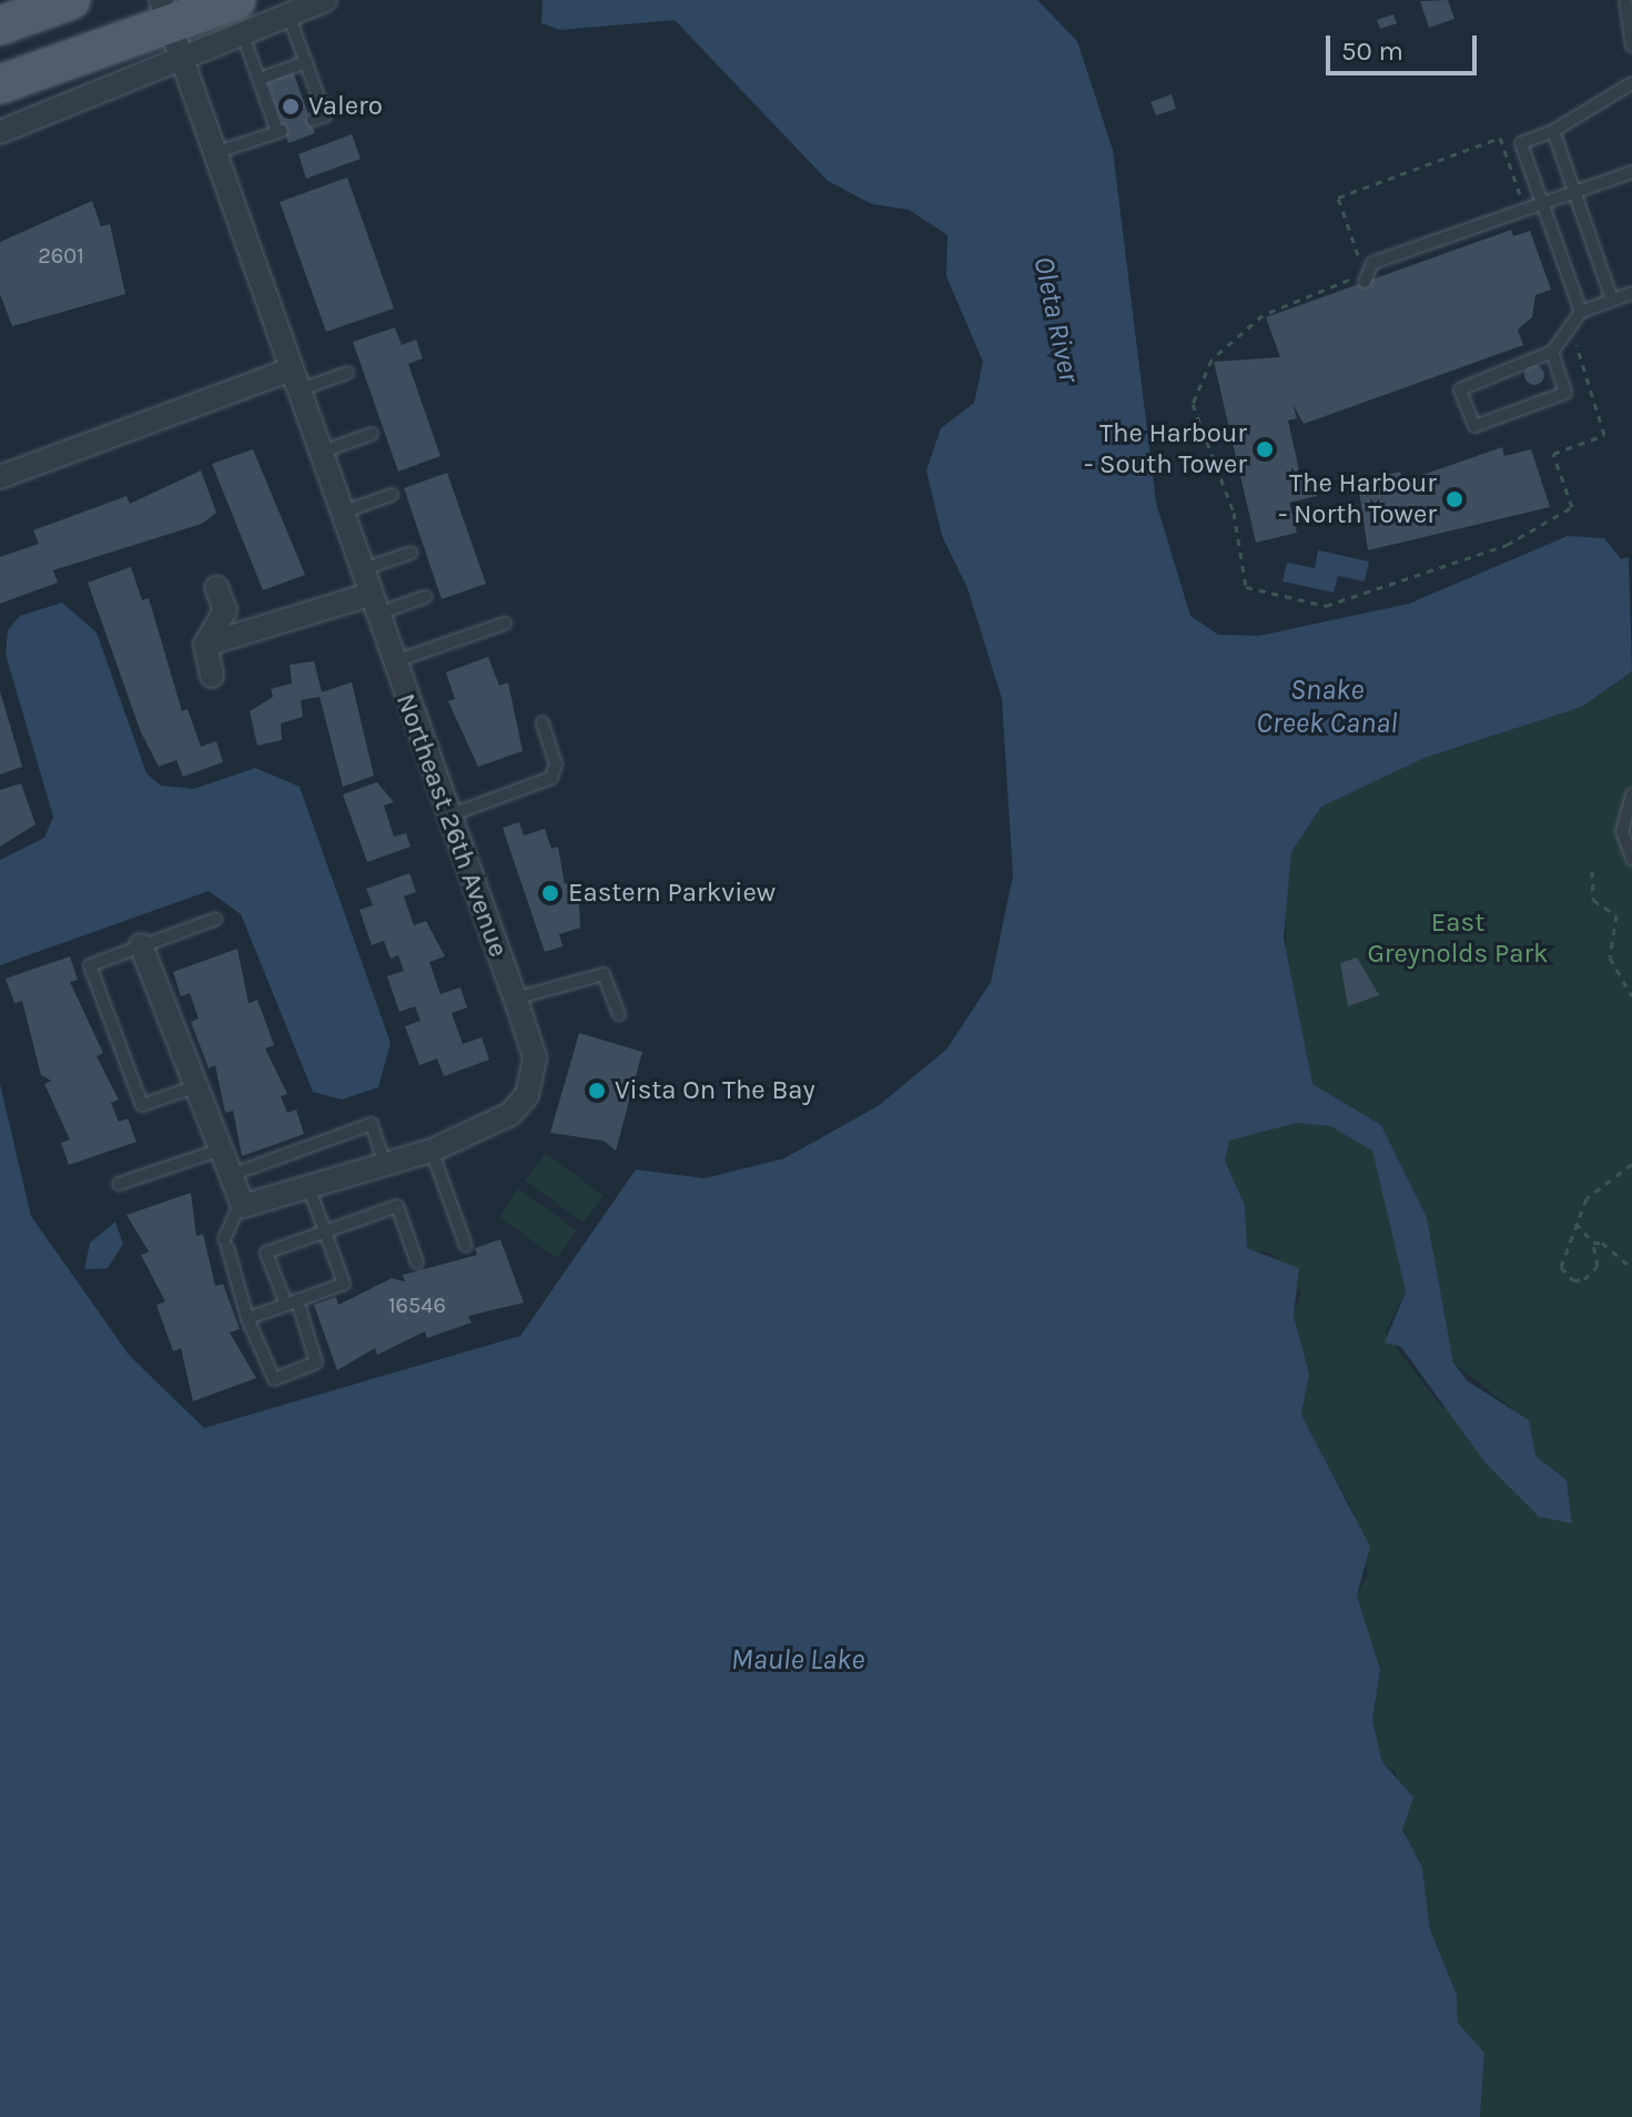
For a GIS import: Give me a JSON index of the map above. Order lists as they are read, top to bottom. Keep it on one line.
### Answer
{"streets":{"street":["Northeast 26th Avenue"]},"water":["Oleta River","Snake Creek Canal","Maule Lake"],"parks":["East Greynolds Park"],"places":["Valero","The Harbour - South Tower","The Harbour - North Tower","Eastern Parkview","Vista On The Bay"],"house_numbers":["2601","16546"],"scale_bar":"50 m"}
